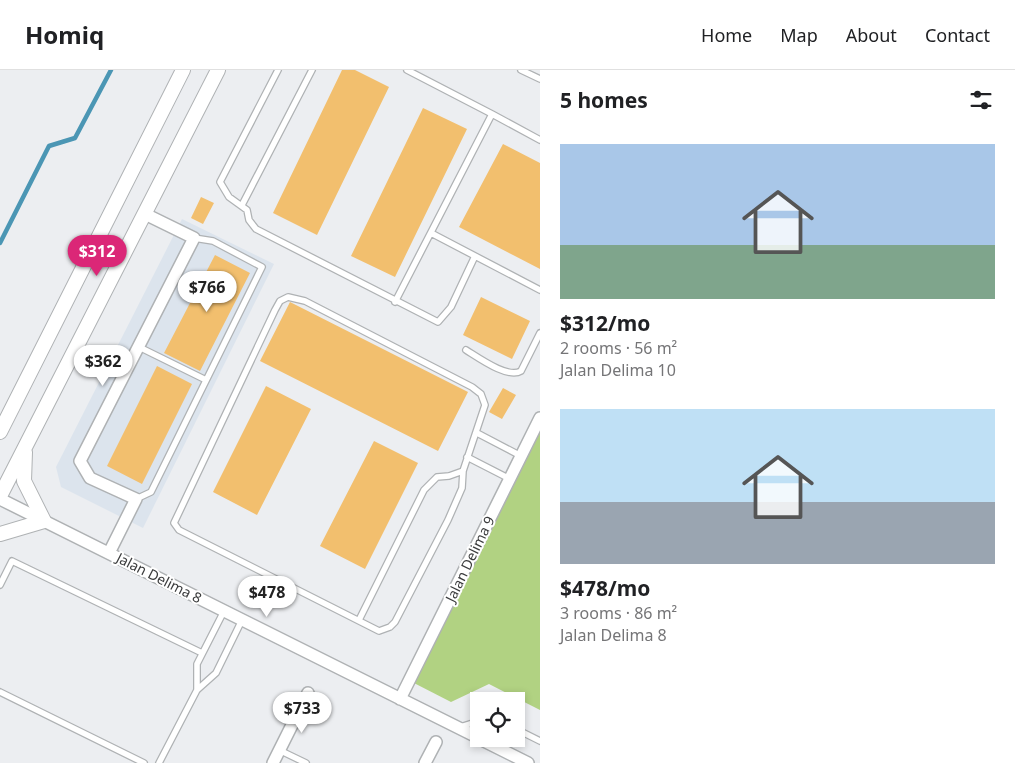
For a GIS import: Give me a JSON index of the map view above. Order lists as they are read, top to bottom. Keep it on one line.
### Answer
{"streets":{"street":["Jalan Delima 9","Jalan Delima 8"]},"crossings":[["Jalan Delima 9","Jalan Delima 8"]],"page":{"header":"Homiq","nav":["Home","Map","About","Contact"],"heading":"5 homes","list":[{"name":"$312/mo","note":"2 rooms · 56 m² · Jalan Delima 10"},{"name":"$478/mo","note":"3 rooms · 86 m² · Jalan Delima 8"}],"price":["$312","$766","$362","$478","$733"]}}
